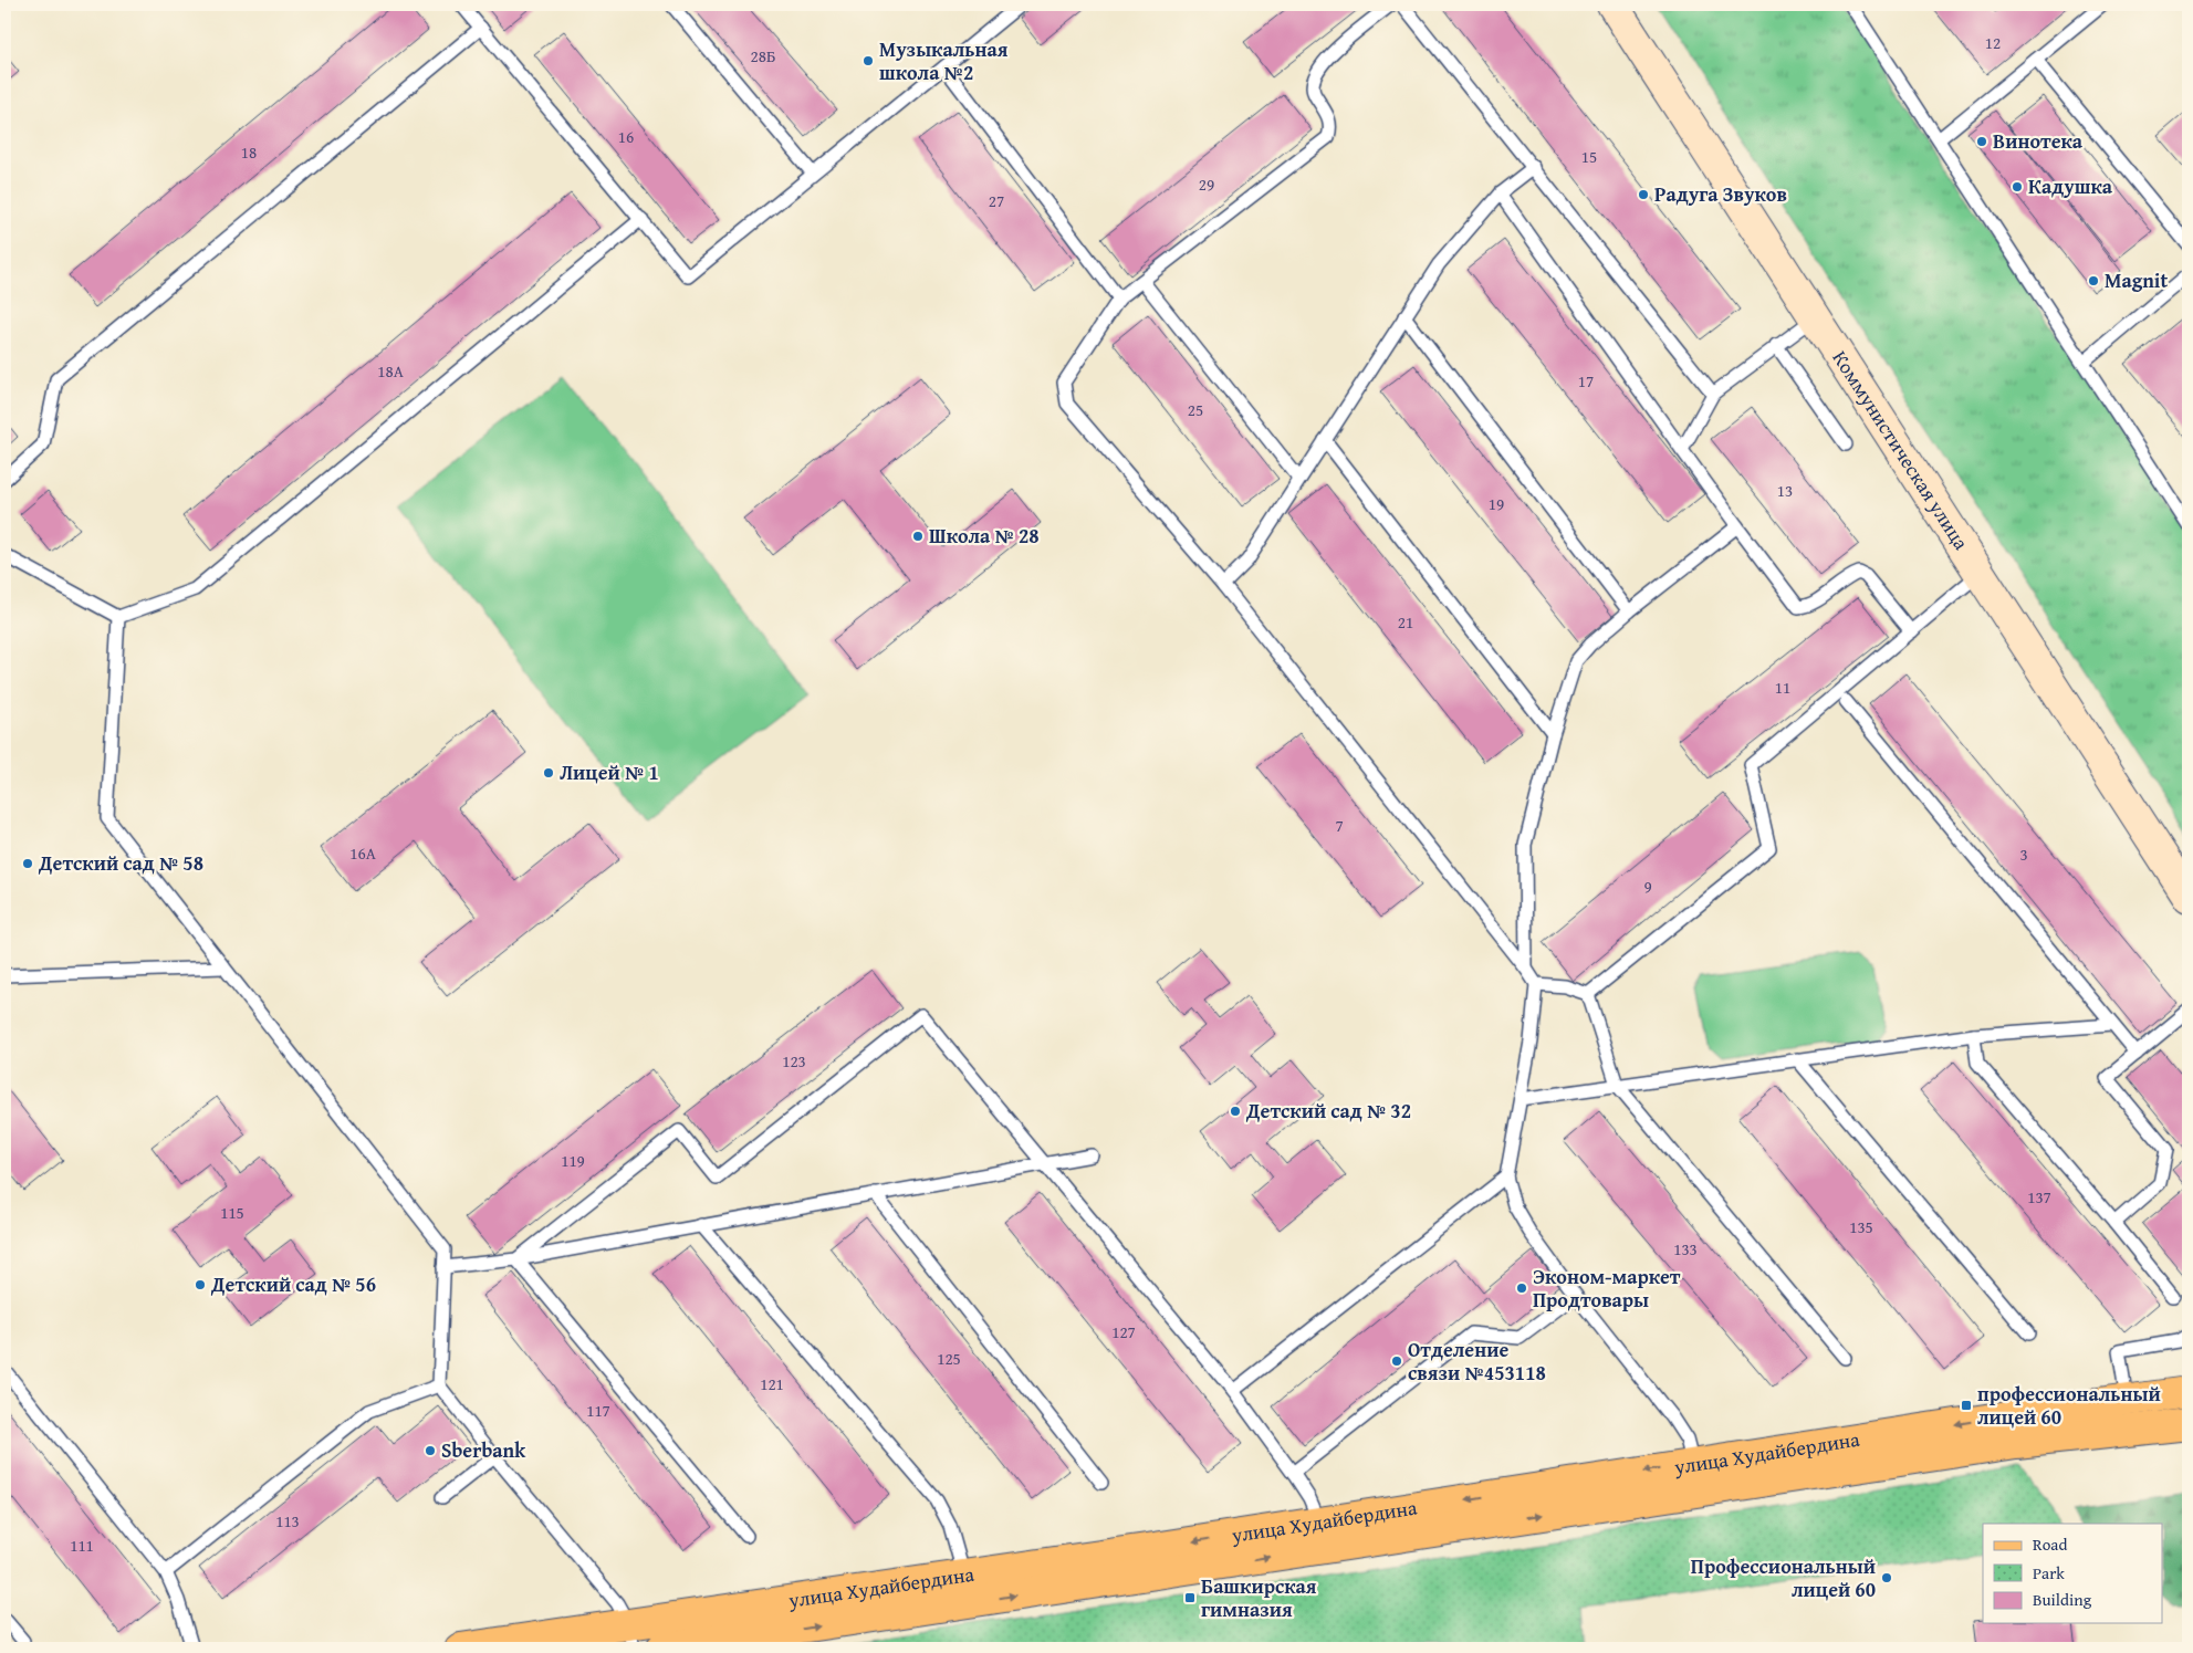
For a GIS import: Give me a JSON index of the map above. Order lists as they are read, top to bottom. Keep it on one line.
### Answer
{"streets":{"main road":["Коммунистическая улица","улица Худайбердина"]},"places":{"other":["Музыкальная школа №2","Винотека","Кадушка","Радуга Звуков","Magnit","Школа № 28","Лицей № 1","Детский сад № 58","Детский сад № 32","Детский сад № 56","Эконом-маркет Продтовары","Отделение связи №453118","Sberbank","Профессиональный лицей 60"],"transit":["профессиональный лицей 60","Башкирская гимназия"]},"house_numbers":["12","28Б","16","18","15","29","27","18А","17","25","13","19","21","11","7","16А","3","9","123","119","137","115","135","133","127","125","121","117","113","111"],"legend":["Road","Park","Building"]}
